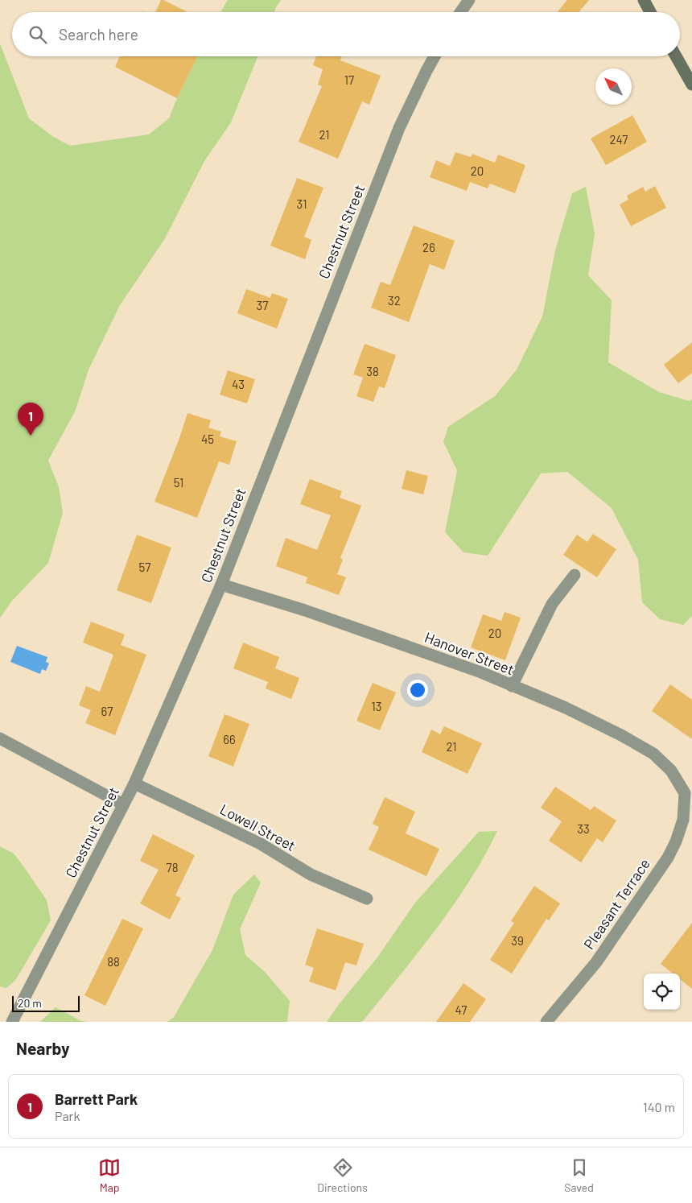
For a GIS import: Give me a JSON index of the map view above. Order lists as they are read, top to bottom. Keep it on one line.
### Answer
{"streets":{"street":["Chestnut Street","Hanover Street","Lowell Street","Pleasant Terrace"]},"crossings":[["Chestnut Street","Hanover Street"],["Chestnut Street","Lowell Street"],["Hanover Street","Pleasant Terrace"]],"house_numbers":["17","21","247","20","31","26","32","37","38","43","45","51","57","20","13","67","66","21","33","78","39","88","47"],"scale_bar":"20 m","north":"top left","page":{"search":"Search here","pins":"1","scale":"20 m","heading":"Nearby","list":[{"mark":"1","name":"Barrett Park","note":"Park","value":"140 m"}],"nav":["Map","Directions","Saved"]}}
